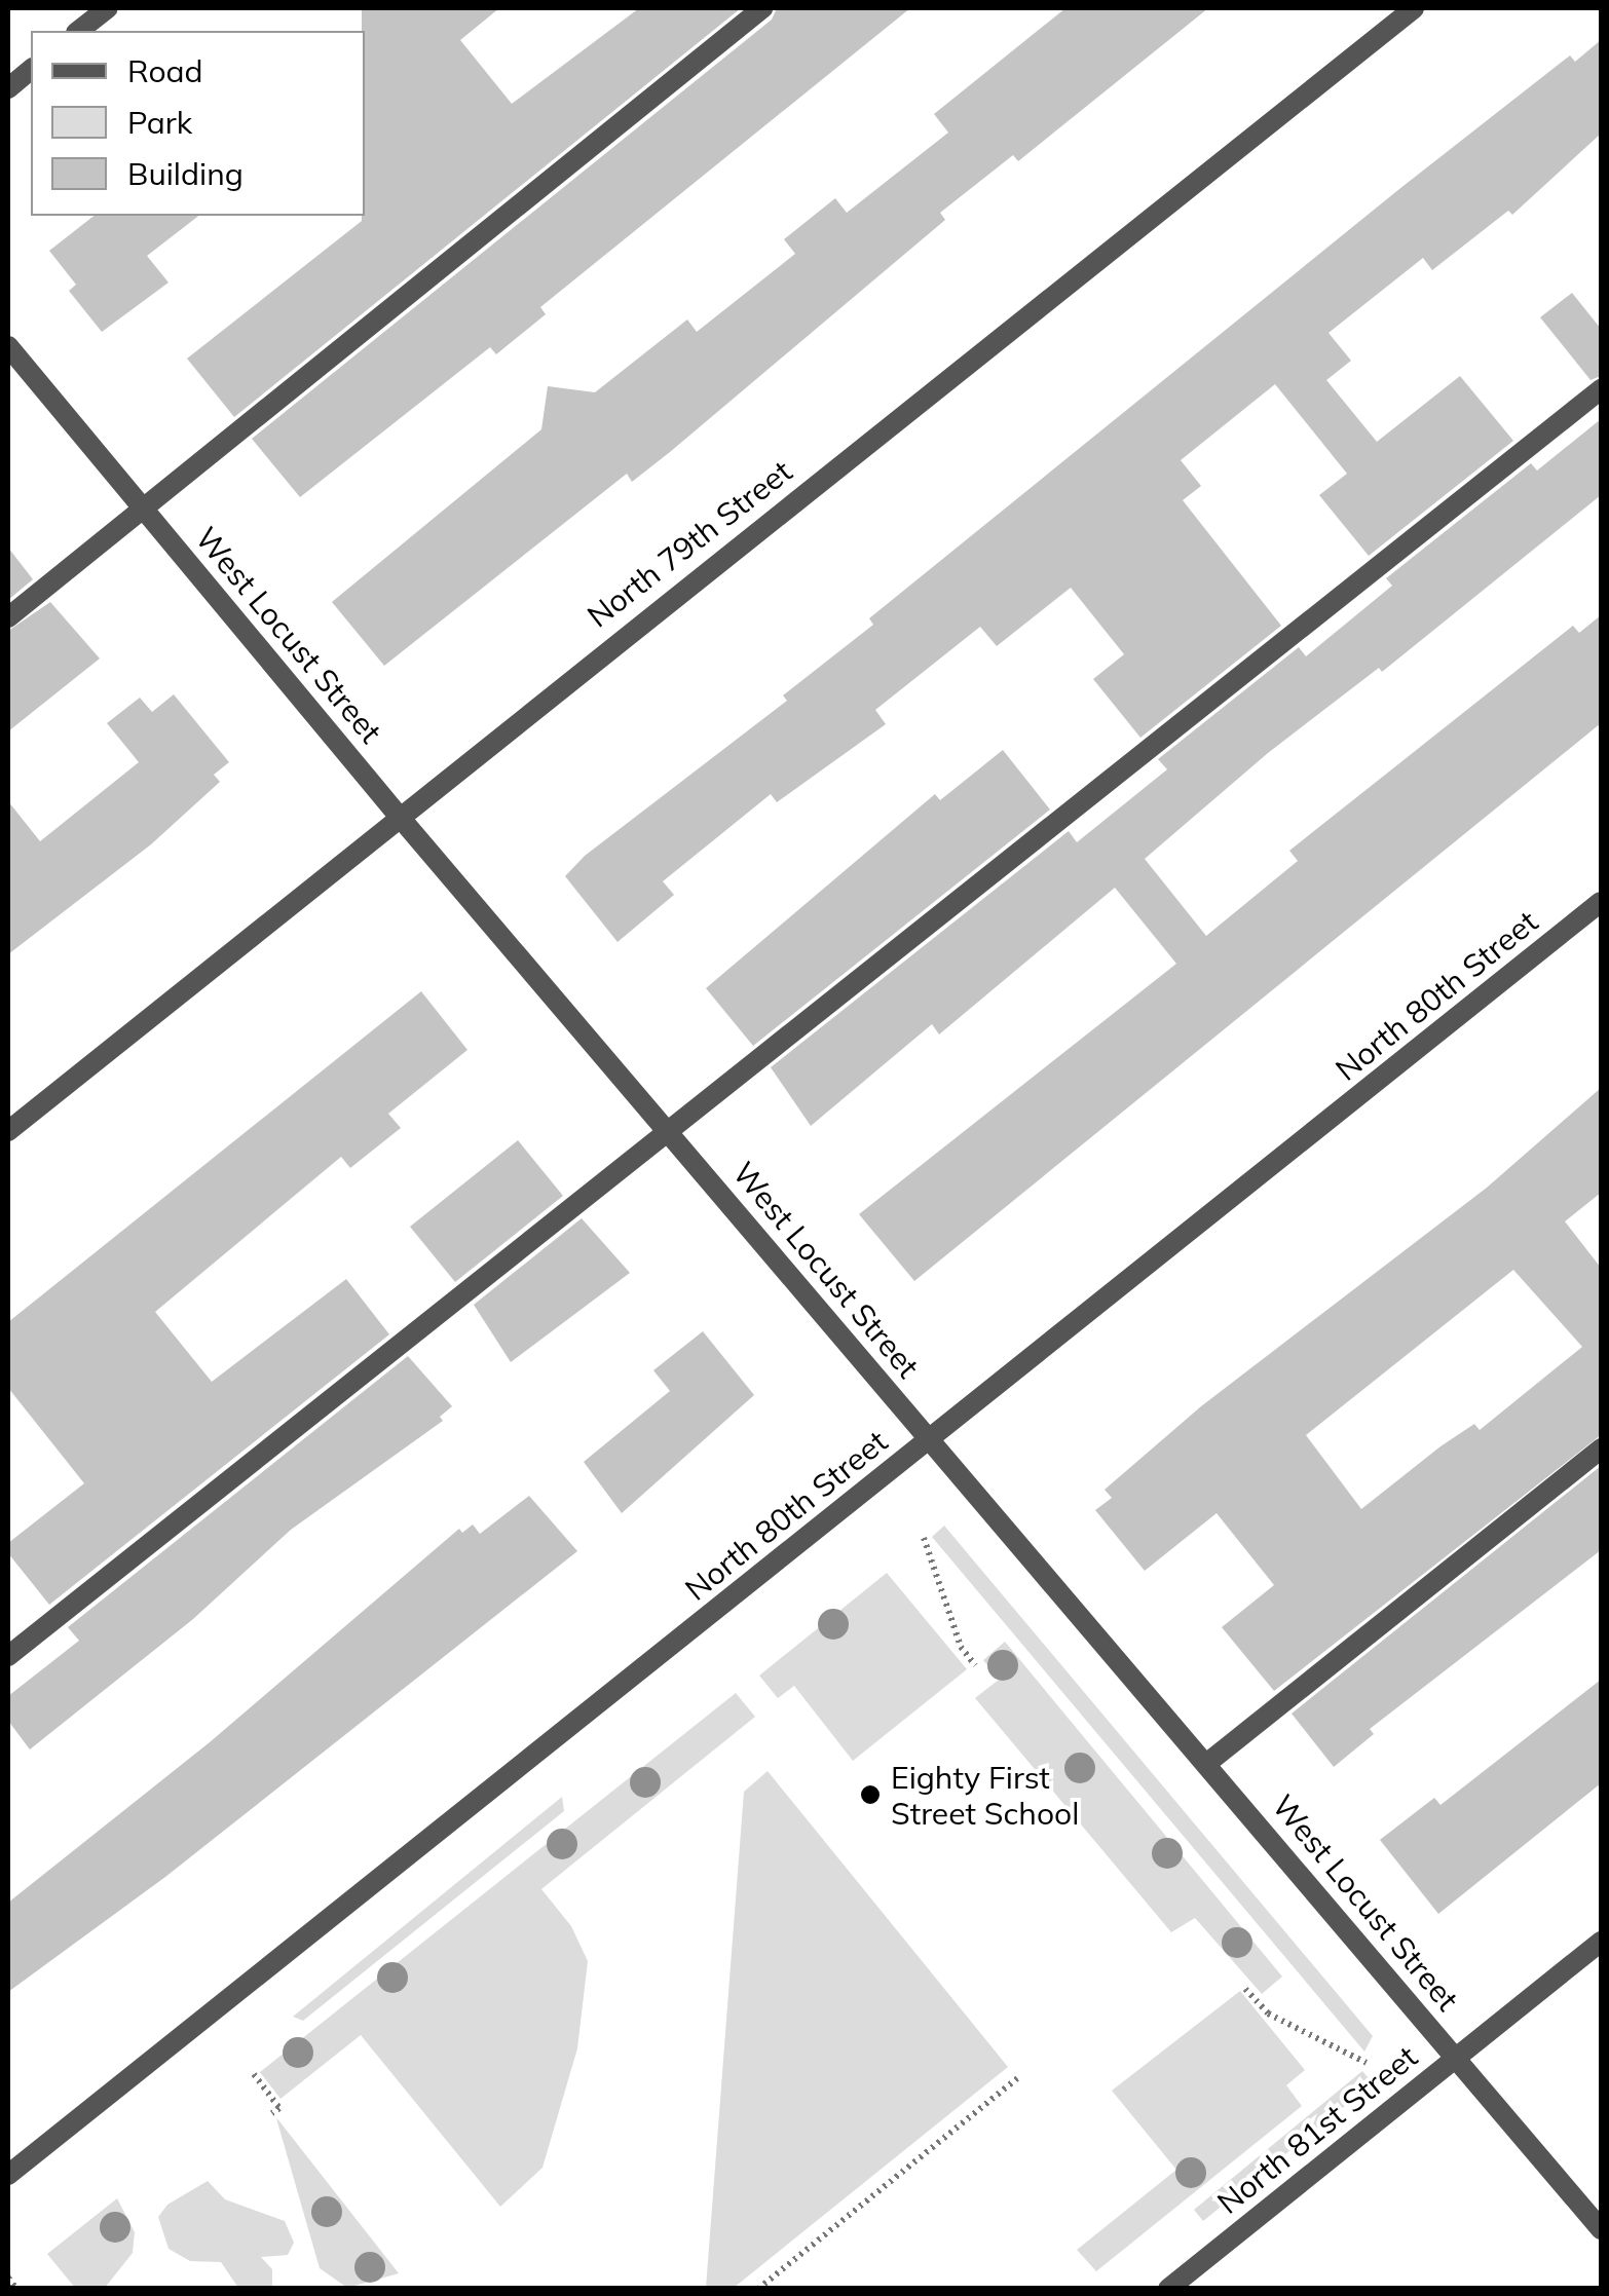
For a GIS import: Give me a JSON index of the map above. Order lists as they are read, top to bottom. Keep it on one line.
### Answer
{"streets":{"street":["North 79th Street","West Locust Street","North 80th Street","North 81st Street"]},"crossings":[["North 79th Street","West Locust Street"],["West Locust Street","North 80th Street"],["West Locust Street","North 81st Street"]],"places":["Eighty First Street School"],"legend":["Road","Park","Building"]}
